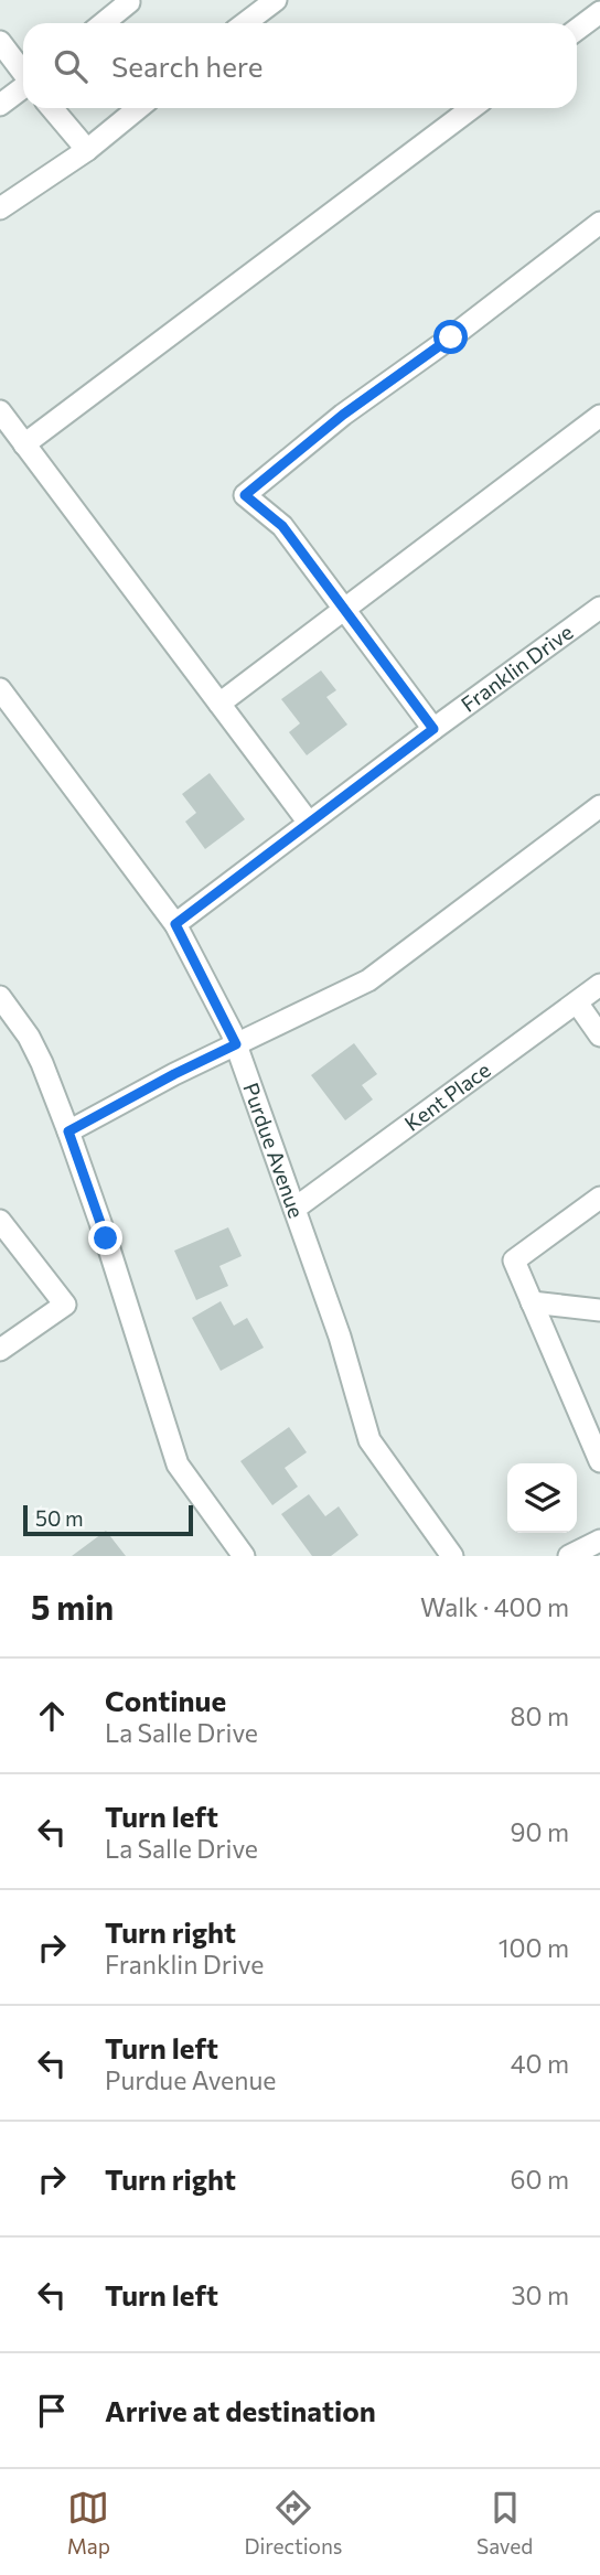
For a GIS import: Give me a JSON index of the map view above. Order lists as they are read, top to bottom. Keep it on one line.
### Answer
{"streets":{"street":["Franklin Drive","Kent Place","Purdue Avenue"]},"crossings":[["Franklin Drive","Purdue Avenue"],["Kent Place","Purdue Avenue"]],"scale_bar":"50 m","page":{"search":"Search here","scale":"50 m","heading":["5 min","Walk · 400 m"],"list":[["Continue","La Salle Drive","80 m"],["Turn left","La Salle Drive","90 m"],["Turn right","Franklin Drive","100 m"],["Turn left","Purdue Avenue","40 m"],["Turn right","60 m"],["Turn left","30 m"],"Arrive at destination"],"nav":["Map","Directions","Saved"]}}
